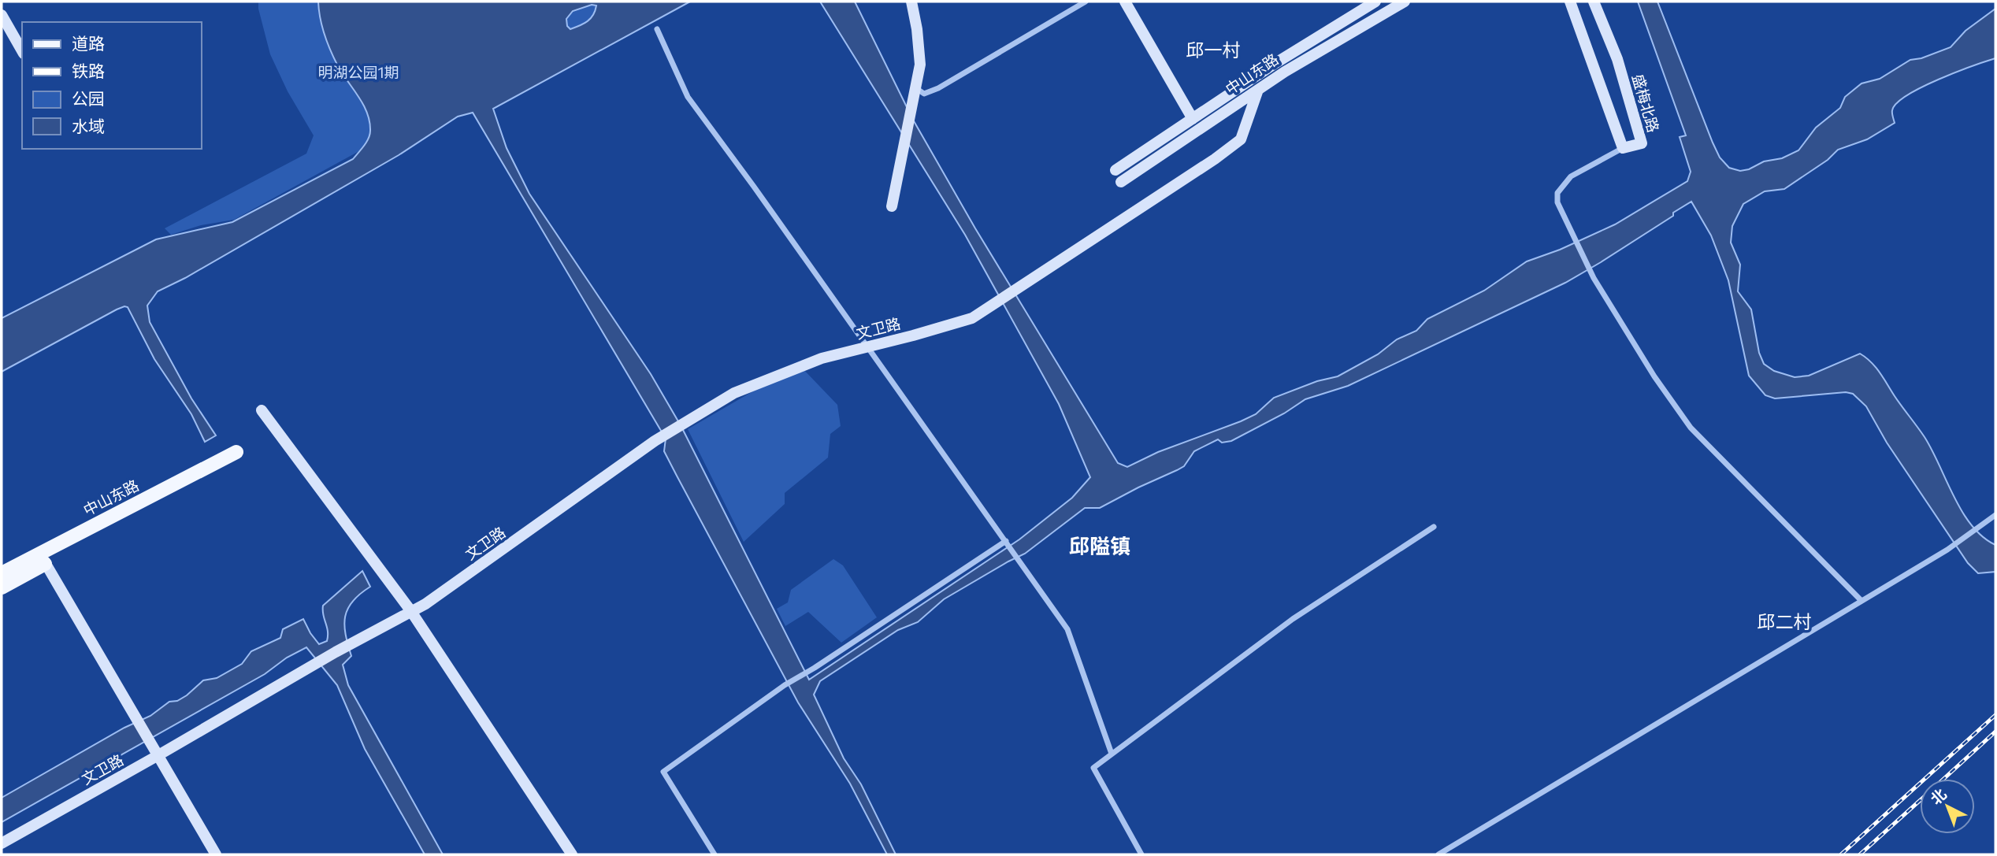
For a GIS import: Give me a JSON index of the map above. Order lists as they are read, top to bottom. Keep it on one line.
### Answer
{"streets":{"main road":["中山东路"],"street":["盛梅北路","文卫路"]},"crossings":[["中山东路","文卫路"]],"districts":["邱一村","邱隘镇","邱二村"],"parks":["明湖公园1期"],"legend":["道路","铁路","公园","水域"],"north":"top left"}
